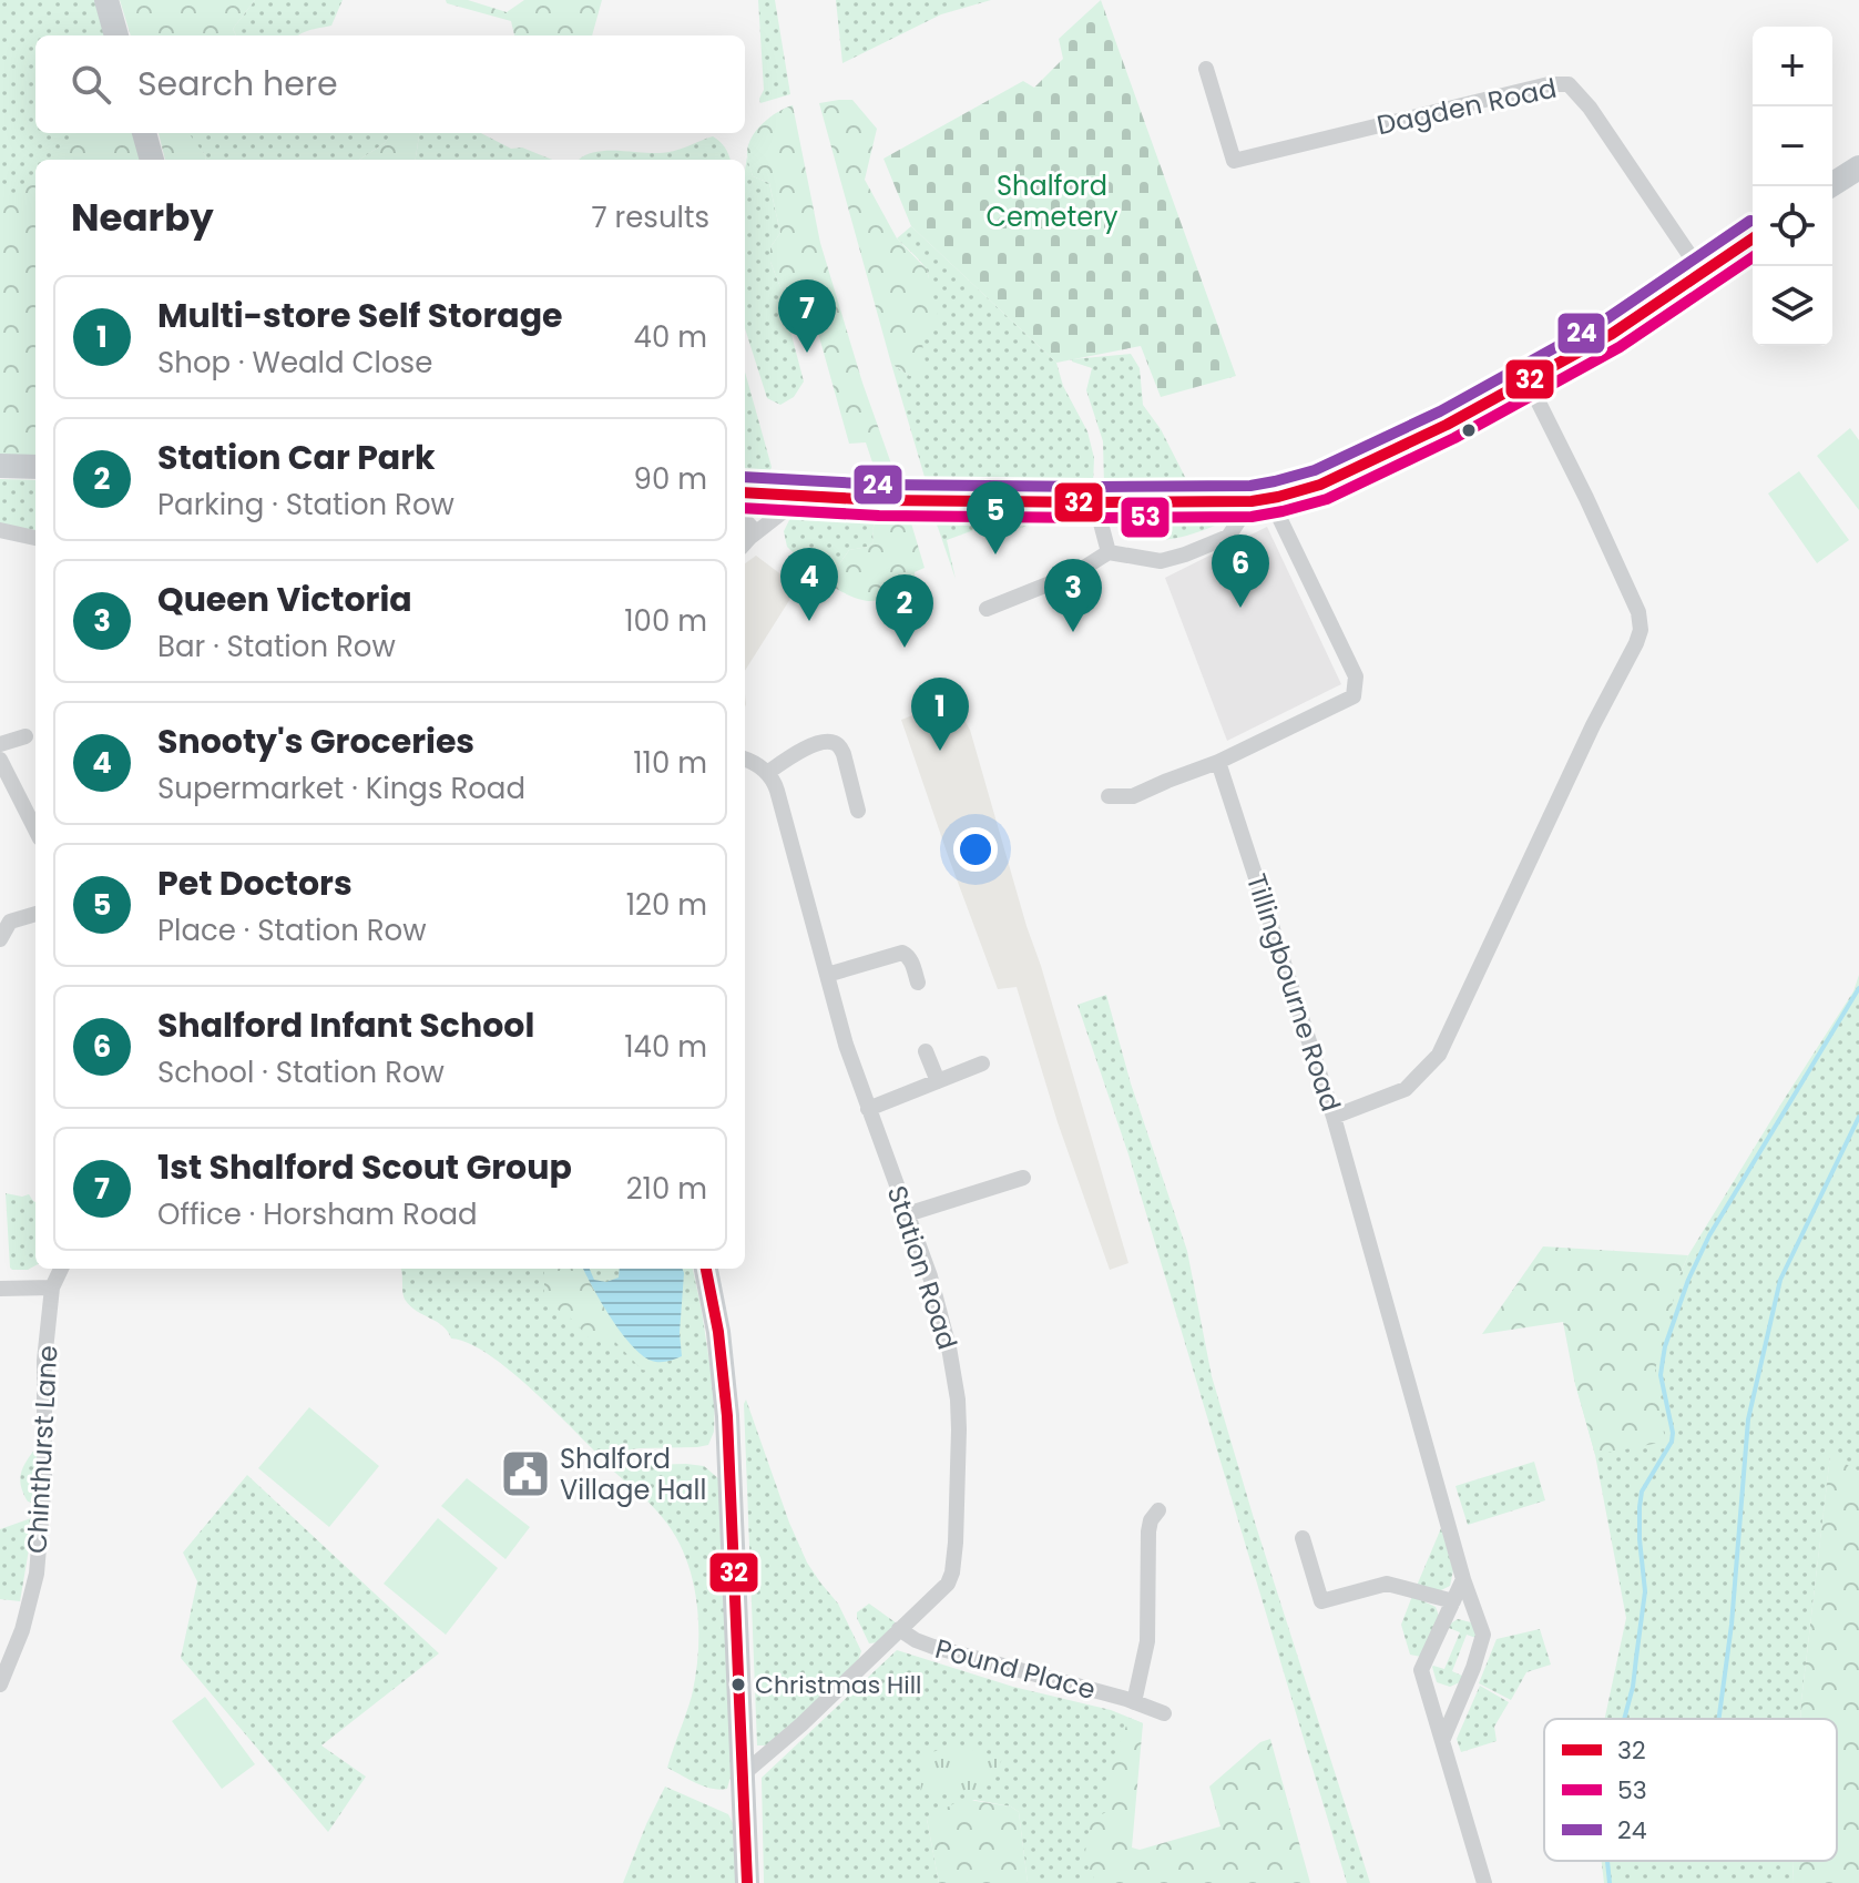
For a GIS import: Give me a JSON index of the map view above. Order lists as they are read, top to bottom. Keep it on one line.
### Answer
{"streets":{"street":["Dagden Road","Tillingbourne Road","Station Road","Chinthurst Lane","Pound Place"]},"crossings":[["Station Road","Pound Place"]],"parks":["Shalford Cemetery"],"places":{"public building":["Shalford Village Hall"],"other":["Christmas Hill"]},"lines":["transit line 24","transit line 32","transit line 53"],"legend":["32","53","24"],"page":{"map_buttons":["+","−"],"search":"Search here","heading":["Nearby","7 results"],"list":[{"mark":"1","name":"Multi-store Self Storage","note":"Shop · Weald Close","value":"40 m"},{"mark":"2","name":"Station Car Park","note":"Parking · Station Row","value":"90 m"},{"mark":"3","name":"Queen Victoria","note":"Bar · Station Row","value":"100 m"},{"mark":"4","name":"Snooty's Groceries","note":"Supermarket · Kings Road","value":"110 m"},{"mark":"5","name":"Pet Doctors","note":"Place · Station Row","value":"120 m"},{"mark":"6","name":"Shalford Infant School","note":"School · Station Row","value":"140 m"},{"mark":"7","name":"1st Shalford Scout Group","note":"Office · Horsham Road","value":"210 m"}],"pins":["7","5","6","4","3","2","1"]}}
